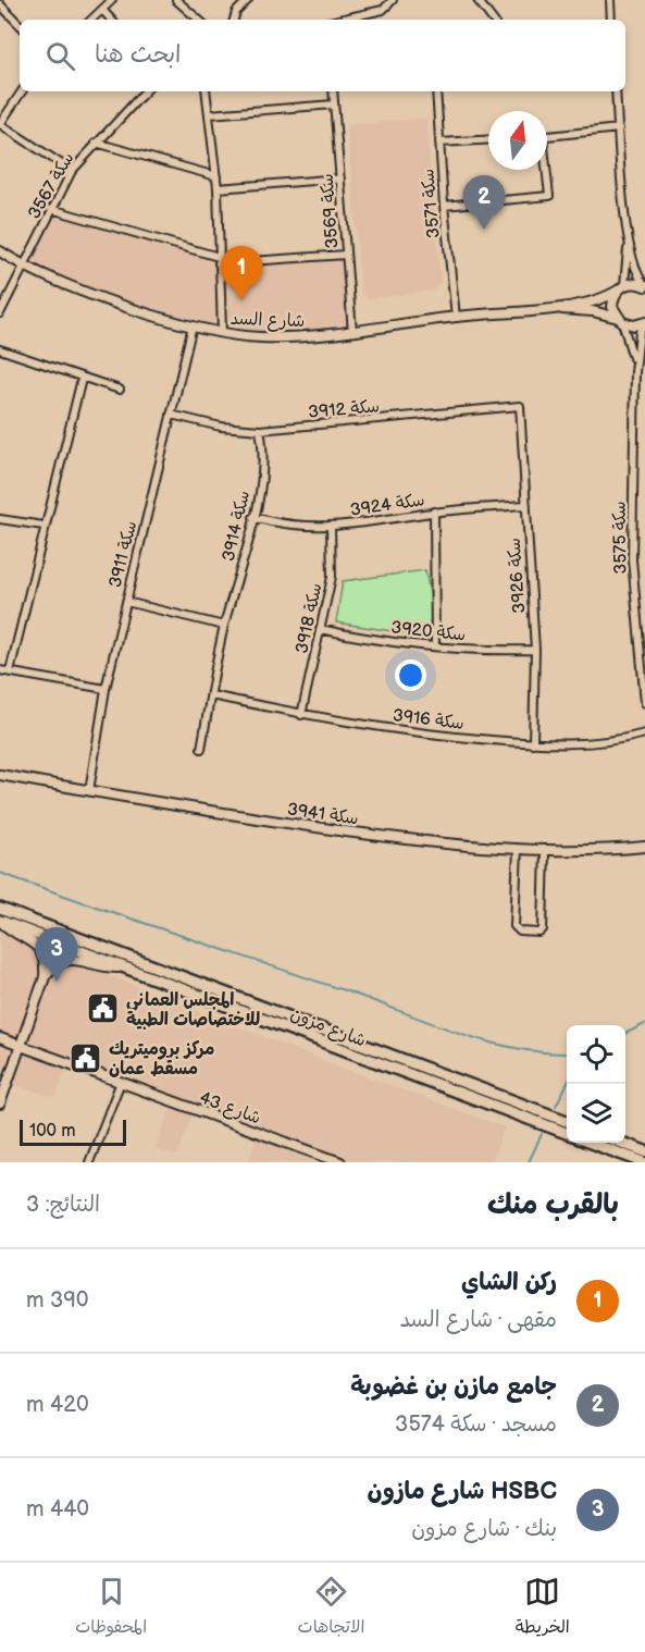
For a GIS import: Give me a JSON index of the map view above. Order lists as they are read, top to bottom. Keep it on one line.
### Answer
{"streets":{"main road":["شارع مزون"],"street":["سكة 3567","سكة 3571","سكة 3569","شارع السد","سكة 3912","سكة 3924","سكة 3914","سكة 3575","سكة 3911","سكة 3926","سكة 3918","سكة 3920","سكة 3916","سكة 3941","شارع 43"]},"crossings":[["سكة 3567","شارع السد"],["سكة 3571","شارع السد"],["سكة 3569","شارع السد"],["شارع السد","سكة 3575"],["شارع السد","سكة 3911"],["سكة 3912","سكة 3914"],["سكة 3912","سكة 3911"],["سكة 3912","سكة 3926"],["سكة 3924","سكة 3914"],["سكة 3924","سكة 3926"],["سكة 3924","سكة 3918"],["سكة 3914","سكة 3916"],["سكة 3911","سكة 3941"],["سكة 3926","سكة 3920"],["سكة 3926","سكة 3916"],["سكة 3918","سكة 3920"],["سكة 3918","سكة 3916"]],"places":{"public building":["المجلس العماني للاختصاصات الطبية","مركز بروميتريك مسقط عمان"]},"scale_bar":"100 m","north":"top","page":{"search":"ابحث هنا","pins":["2","1","3"],"scale":"100 m","heading":["بالقرب منك","النتائج: 3"],"list":[{"mark":"1","name":"ركن الشاي","note":"مقهى · شارع السد","value":"390 m"},{"mark":"2","name":"جامع مازن بن غضوبة","note":"مسجد · سكة 3574","value":"420 m"},{"mark":"3","name":"HSBC شارع مازون","note":"بنك · شارع مزون","value":"440 m"}],"nav":["الخريطة","الاتجاهات","المحفوظات"]}}
